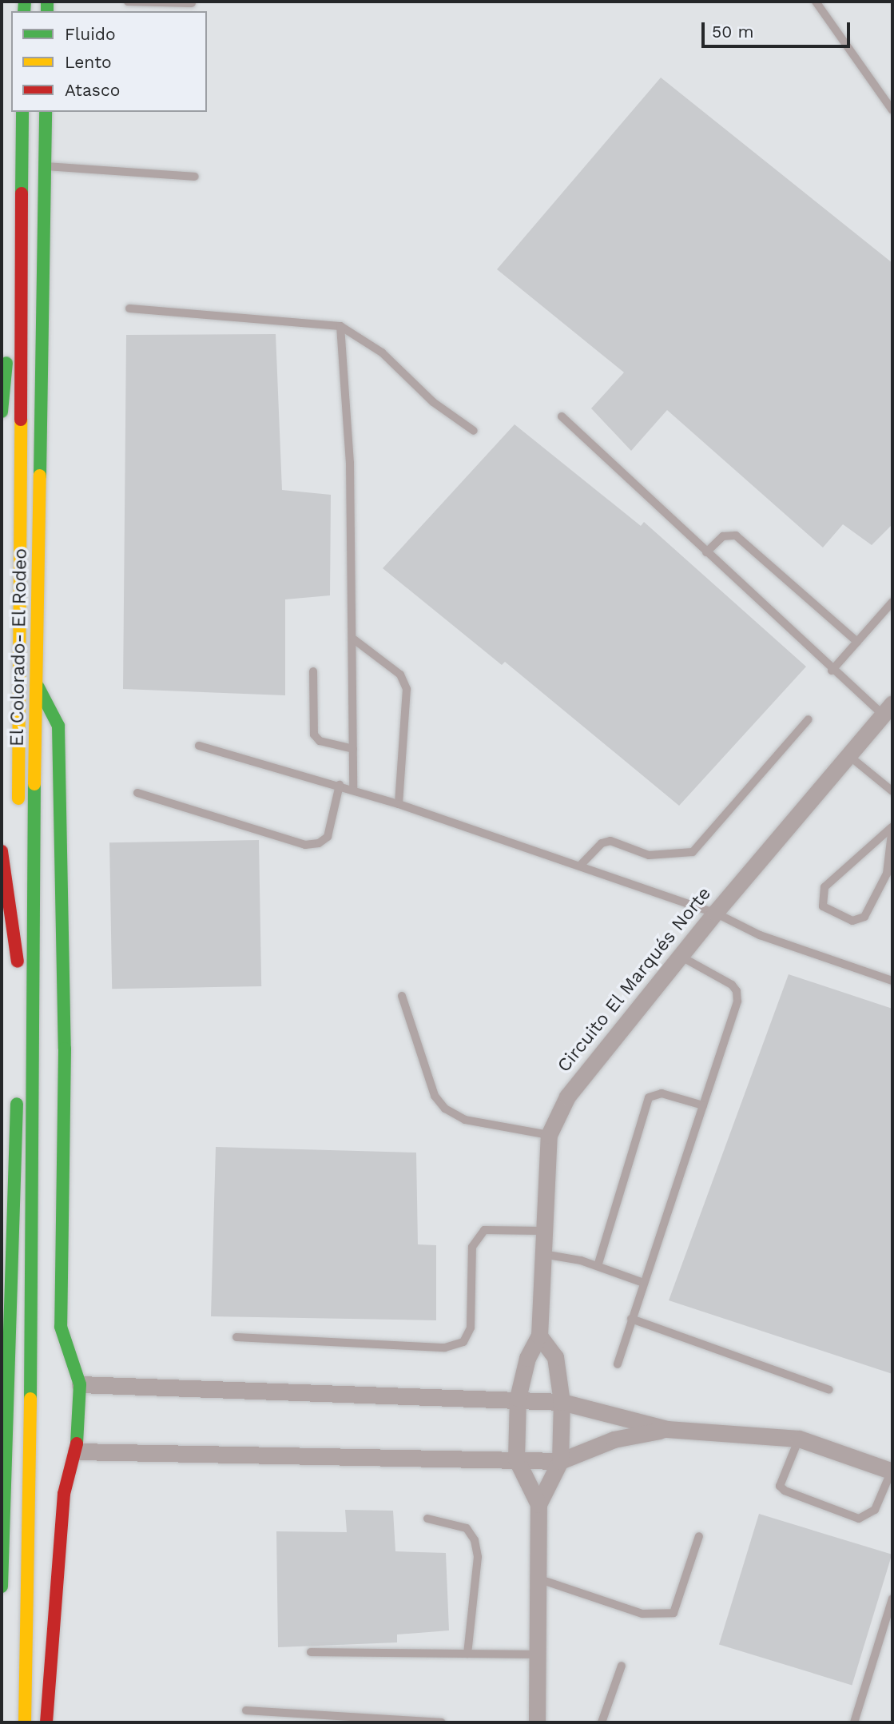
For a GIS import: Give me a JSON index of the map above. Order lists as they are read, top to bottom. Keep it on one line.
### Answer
{"streets":{"main road":["El Colorado- El Rodeo"],"street":["Circuito El Marqués Norte"]},"legend":["Fluido","Lento","Atasco"],"scale_bar":"50 m"}
